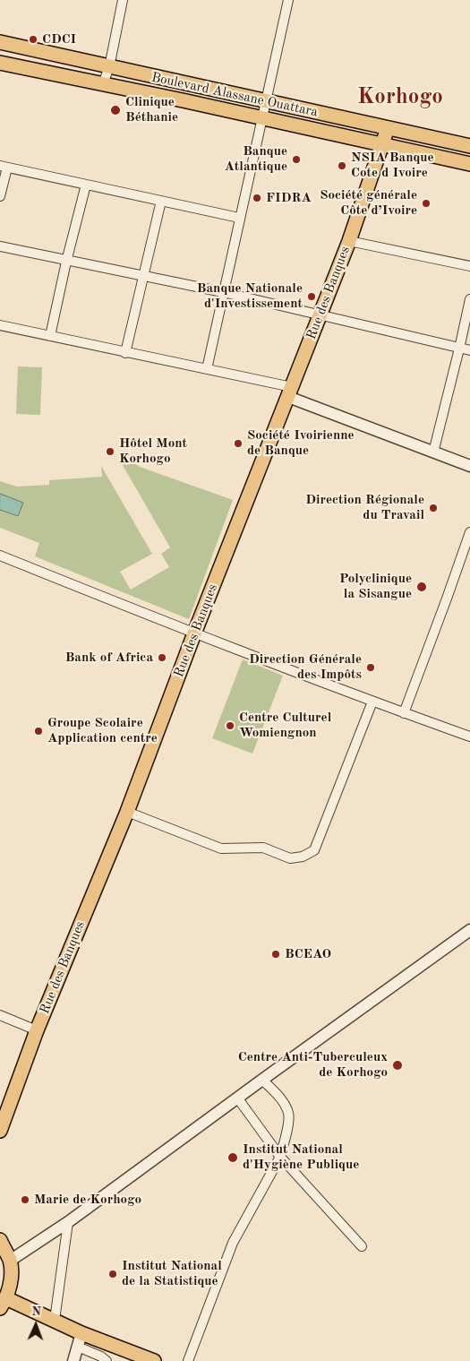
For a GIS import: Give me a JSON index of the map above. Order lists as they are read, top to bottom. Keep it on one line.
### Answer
{"streets":{"main road":["Boulevard Alassane Ouattara","Rue des Banques"]},"crossings":[["Boulevard Alassane Ouattara","Rue des Banques"]],"districts":["Korhogo"],"places":["CDCI","Clinique Béthanie","Banque Atlantique","NSIA Banque Cote d Ivoire","FIDRA","Société générale Côte d’Ivoire","Banque Nationale d'Investissement","Société Ivoirienne de Banque","Hôtel Mont Korhogo","Direction Régionale du Travail","Polyclinique la Sisangue","Bank of Africa","Direction Générale des Impôts","Centre Culturel Womiengnon","Groupe Scolaire Application centre","BCEAO","Centre Anti-Tuberculeux de Korhogo","Institut National d'Hygiène Publique","Marie de Korhogo","Institut National de la Statistique"],"north":"top"}
